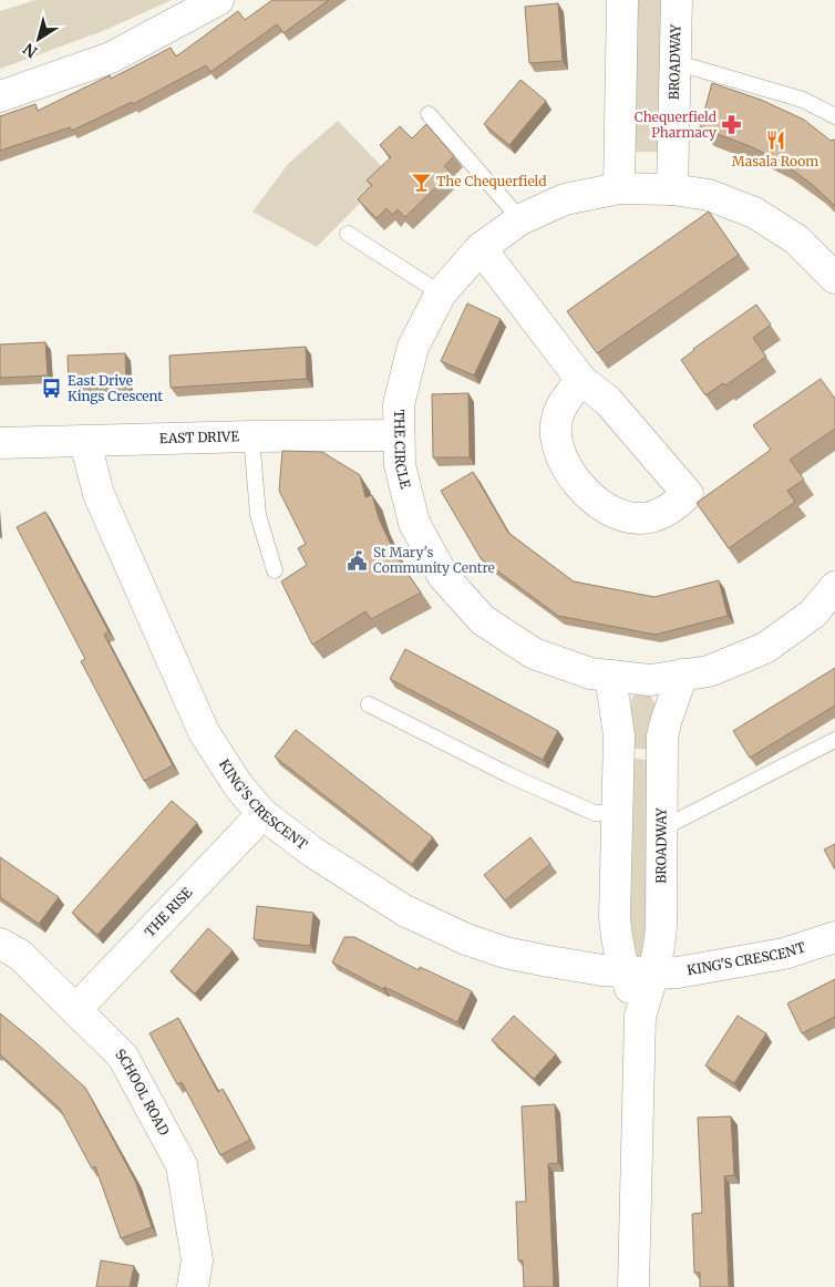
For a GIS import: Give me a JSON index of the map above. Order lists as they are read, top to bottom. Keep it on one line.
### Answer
{"streets":{"street":["BROADWAY","EAST DRIVE","THE CIRCLE","KING'S CRESCENT","THE RISE","SCHOOL ROAD"]},"crossings":[["BROADWAY","THE CIRCLE"],["BROADWAY","KING'S CRESCENT"],["EAST DRIVE","THE CIRCLE"],["EAST DRIVE","KING'S CRESCENT"],["KING'S CRESCENT","THE RISE"],["THE RISE","SCHOOL ROAD"]],"places":{"pharmacy":["Chequerfield Pharmacy"],"restaurant":["Masala Room"],"bar":["The Chequerfield"],"bus stop":["East Drive Kings Crescent"],"public building":["St Mary's Community Centre"]},"north":"bottom left"}
